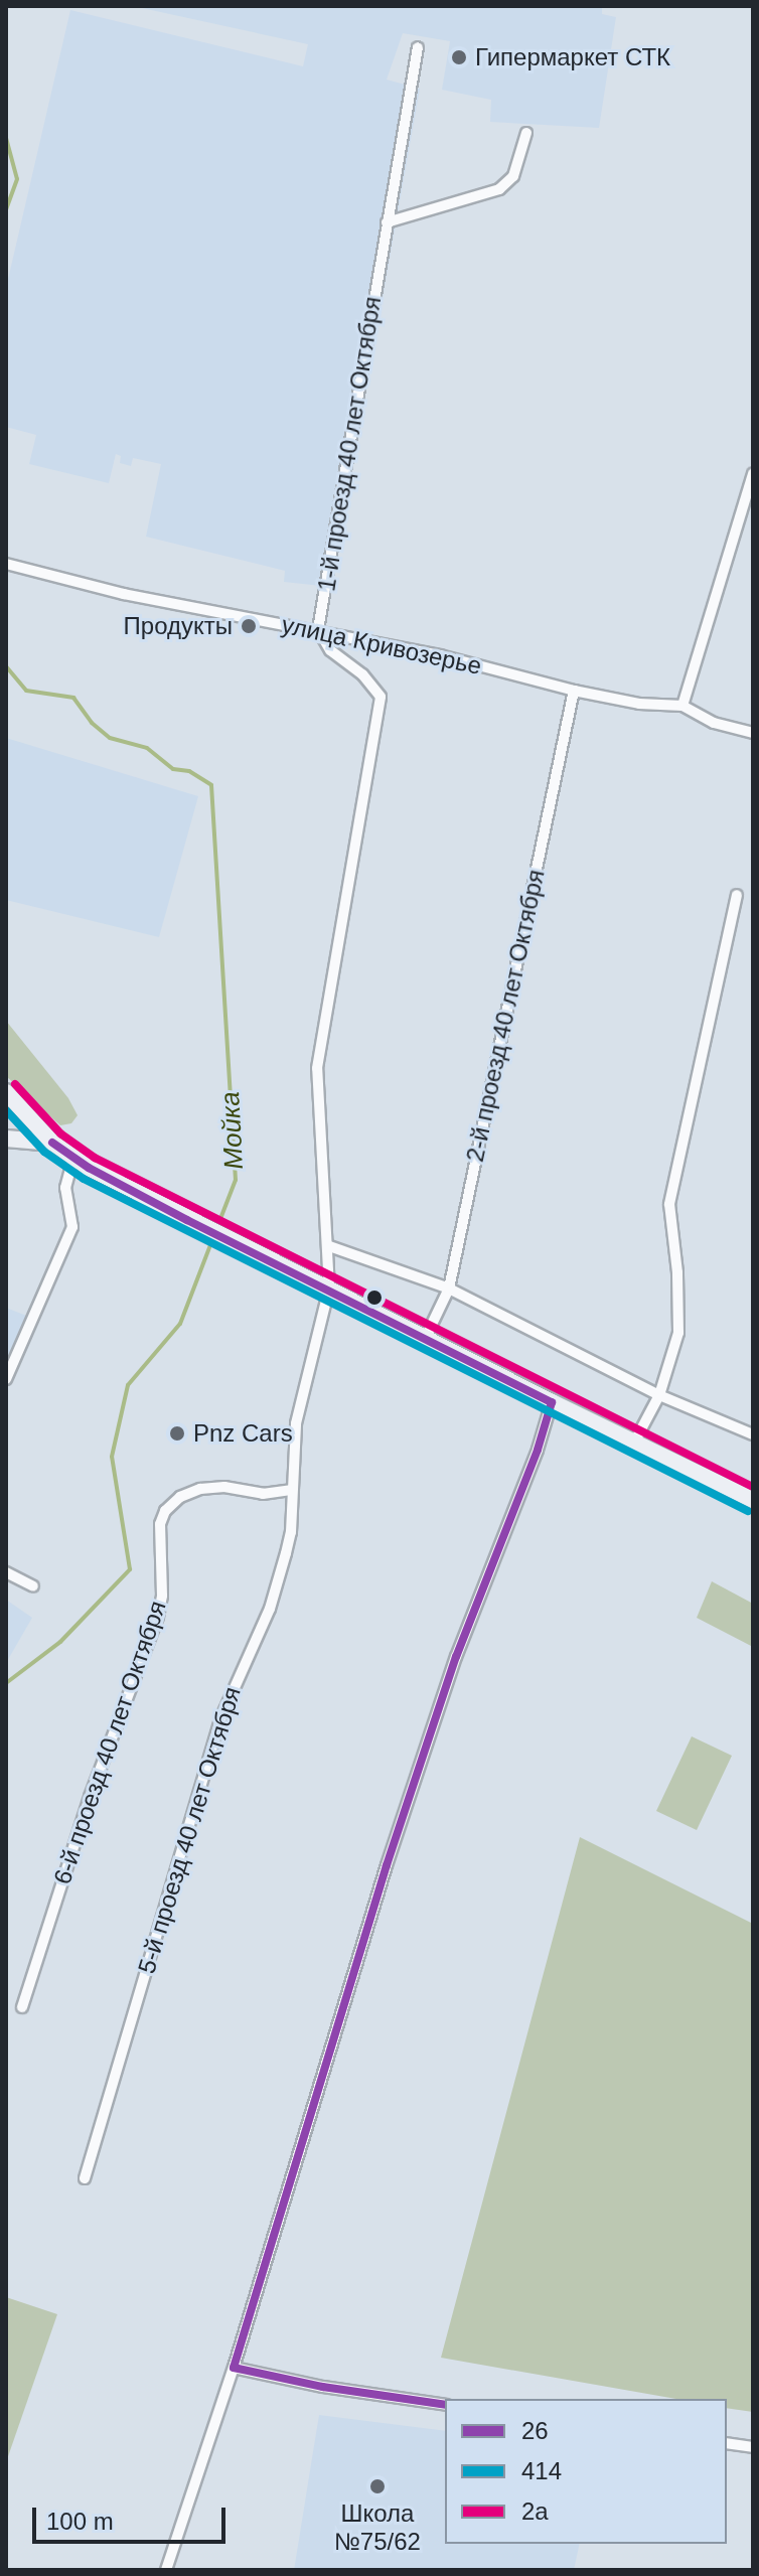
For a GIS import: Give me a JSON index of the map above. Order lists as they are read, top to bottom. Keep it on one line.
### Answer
{"streets":{"street":["1-й проезд 40 лет Октября","улица Кривозерье","2-й проезд 40 лет Октября","6-й проезд 40 лет Октября","5-й проезд 40 лет Октября"]},"crossings":[["1-й проезд 40 лет Октября","улица Кривозерье"],["улица Кривозерье","2-й проезд 40 лет Октября"],["6-й проезд 40 лет Октября","5-й проезд 40 лет Октября"]],"water":["Мойка"],"places":["Гипермаркет СТК","Продукты","Pnz Cars","Школа №75/62"],"lines":["transit line 2а","transit line 414","transit line 26"],"legend":["26","414","2а"],"scale_bar":"100 m"}
